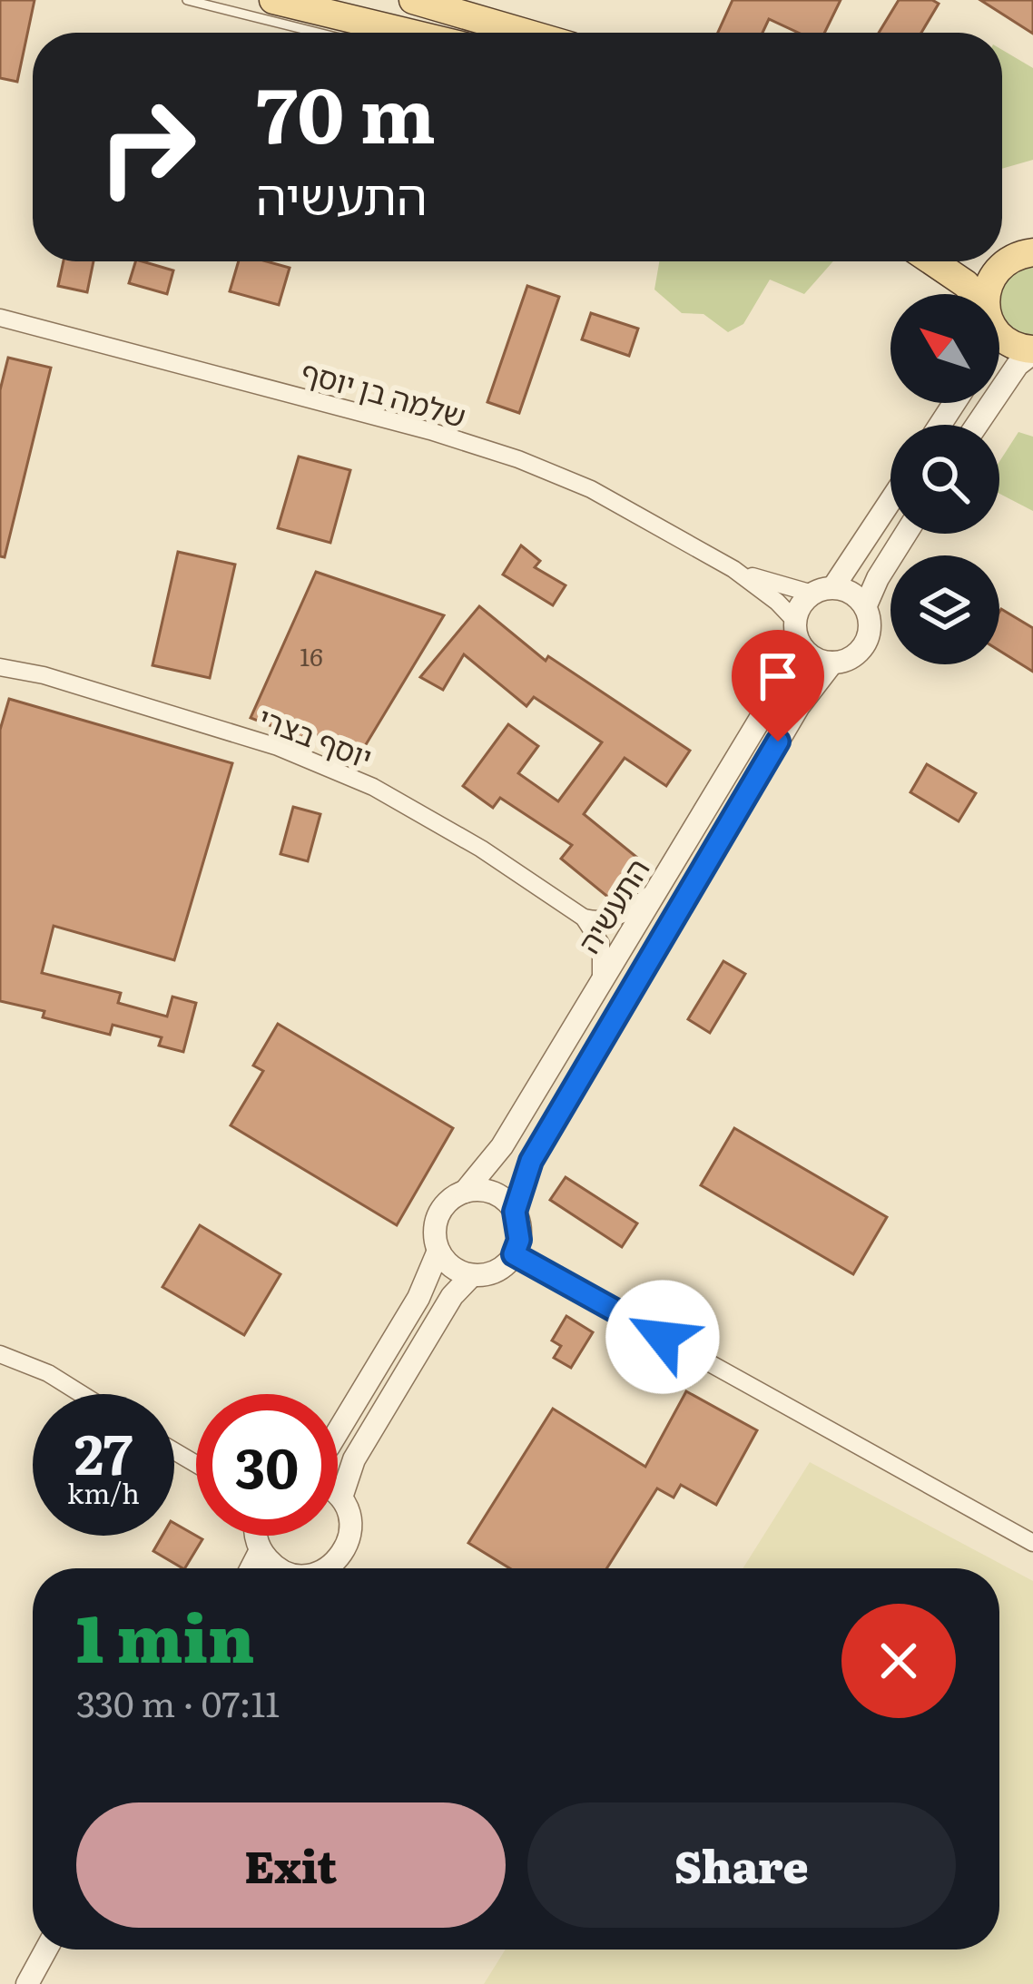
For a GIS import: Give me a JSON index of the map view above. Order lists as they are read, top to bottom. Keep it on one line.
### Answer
{"streets":{"street":["שלמה בן יוסף","יוסף בצרי","התעשיה"]},"crossings":[["שלמה בן יוסף","התעשיה"]],"house_numbers":["16"],"north":"top left","page":{"turn":["70 m","התעשיה"],"speed":"27 km/h","limit":"30","heading":["1 min","330 m · 07:11"],"buttons":["Exit","Share"]}}
